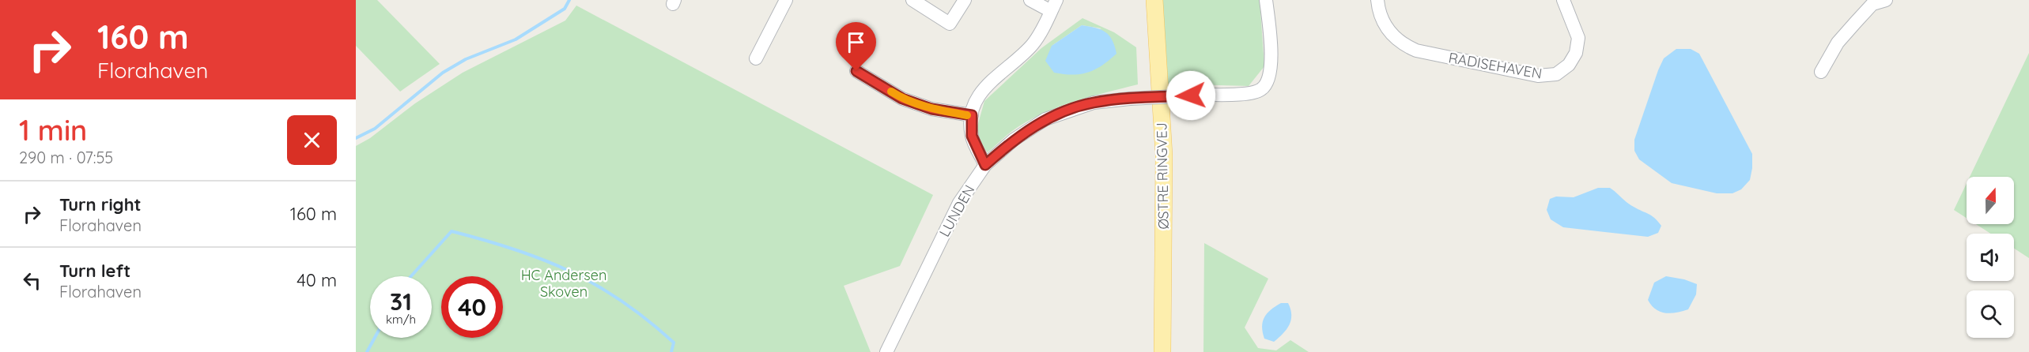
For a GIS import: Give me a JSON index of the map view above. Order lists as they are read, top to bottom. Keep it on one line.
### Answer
{"streets":{"main road":["ØSTRE RINGVEJ"],"street":["RADISEHAVEN","LUNDEN"]},"parks":["HC Andersen Skoven"],"north":"top","page":{"turn":["160 m","Florahaven"],"heading":["1 min","290 m · 07:55"],"list":[{"name":"Turn right","note":"Florahaven","value":"160 m"},{"name":"Turn left","note":"Florahaven","value":"40 m"}],"speed":"31 km/h","limit":"40"}}
